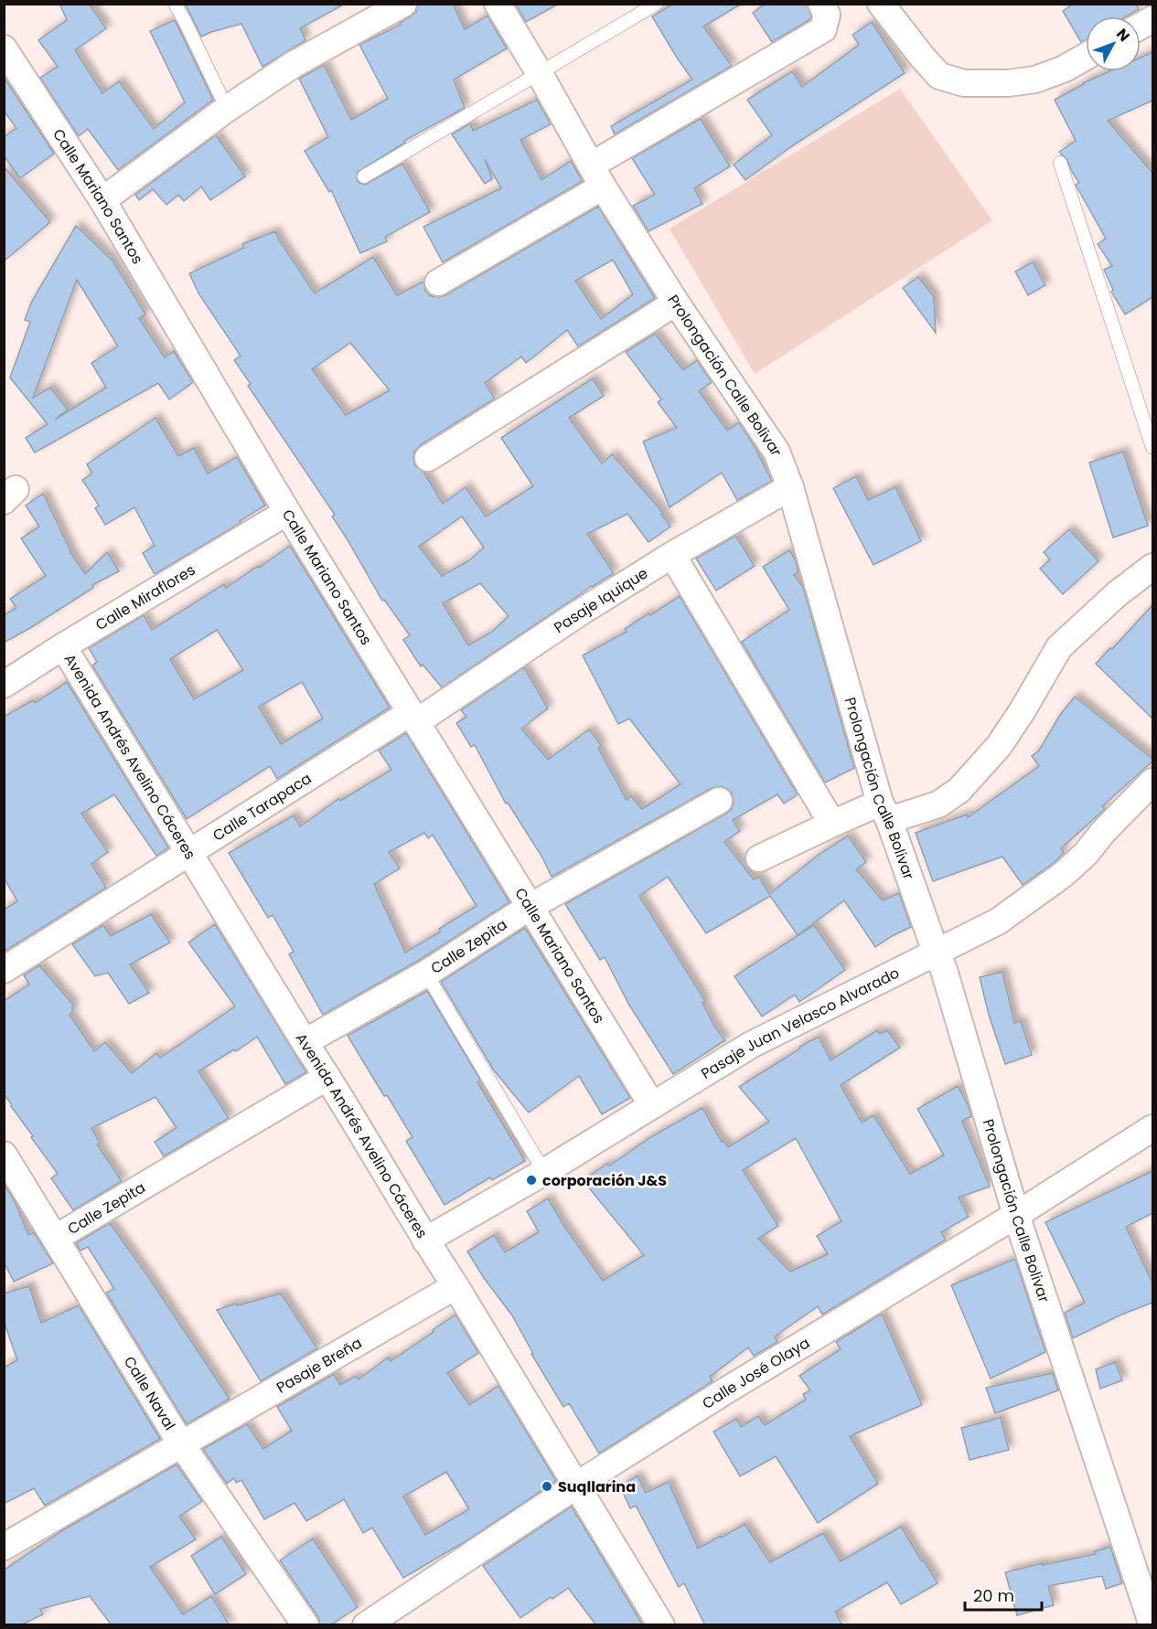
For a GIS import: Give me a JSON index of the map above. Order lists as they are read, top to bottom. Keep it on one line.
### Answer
{"streets":{"street":["Calle Mariano Santos","Prolongación Calle Bolivar","Calle Miraflores","Pasaje Iquique","Avenida Andrés Avelino Cáceres","Calle Tarapaca","Calle Zepita","Pasaje Juan Velasco Alvarado","Pasaje Breña","Calle José Olaya","Calle Naval"]},"crossings":[["Calle Mariano Santos","Calle Miraflores"],["Calle Mariano Santos","Pasaje Iquique"],["Calle Mariano Santos","Calle Tarapaca"],["Calle Mariano Santos","Calle Zepita"],["Calle Mariano Santos","Pasaje Juan Velasco Alvarado"],["Prolongación Calle Bolivar","Pasaje Iquique"],["Prolongación Calle Bolivar","Pasaje Juan Velasco Alvarado"],["Prolongación Calle Bolivar","Calle José Olaya"],["Calle Miraflores","Avenida Andrés Avelino Cáceres"],["Pasaje Iquique","Calle Tarapaca"],["Avenida Andrés Avelino Cáceres","Calle Tarapaca"],["Avenida Andrés Avelino Cáceres","Calle Zepita"],["Avenida Andrés Avelino Cáceres","Pasaje Juan Velasco Alvarado"],["Avenida Andrés Avelino Cáceres","Pasaje Breña"],["Avenida Andrés Avelino Cáceres","Calle José Olaya"],["Calle Zepita","Calle Naval"],["Pasaje Breña","Calle Naval"]],"places":["corporación J&S","Suqllarina"],"scale_bar":"20 m","north":"top right"}
